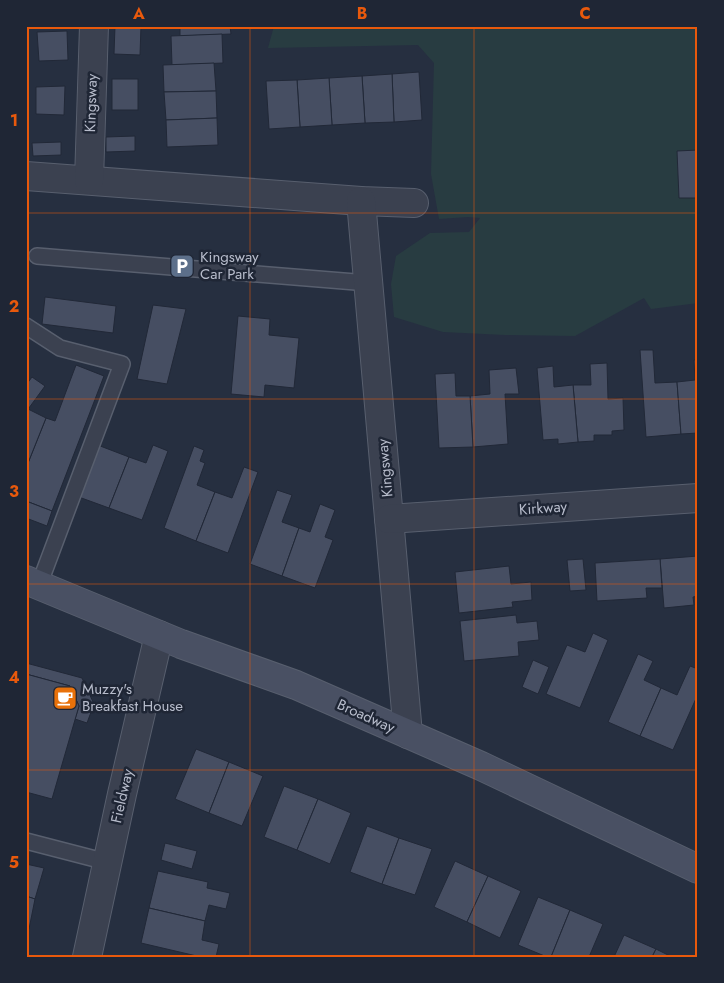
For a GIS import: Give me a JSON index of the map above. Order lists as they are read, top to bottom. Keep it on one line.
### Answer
{"streets":{"street":["Kingsway","Kirkway","Broadway","Fieldway"]},"crossings":[["Kingsway","Kirkway"],["Kingsway","Broadway"],["Broadway","Fieldway"]],"places":{"parking":["Kingsway Car Park"],"cafe":["Muzzy's Breakfast House"]},"grid":{"columns":["A","B","C"],"rows":["1","2","3","4","5"]}}
